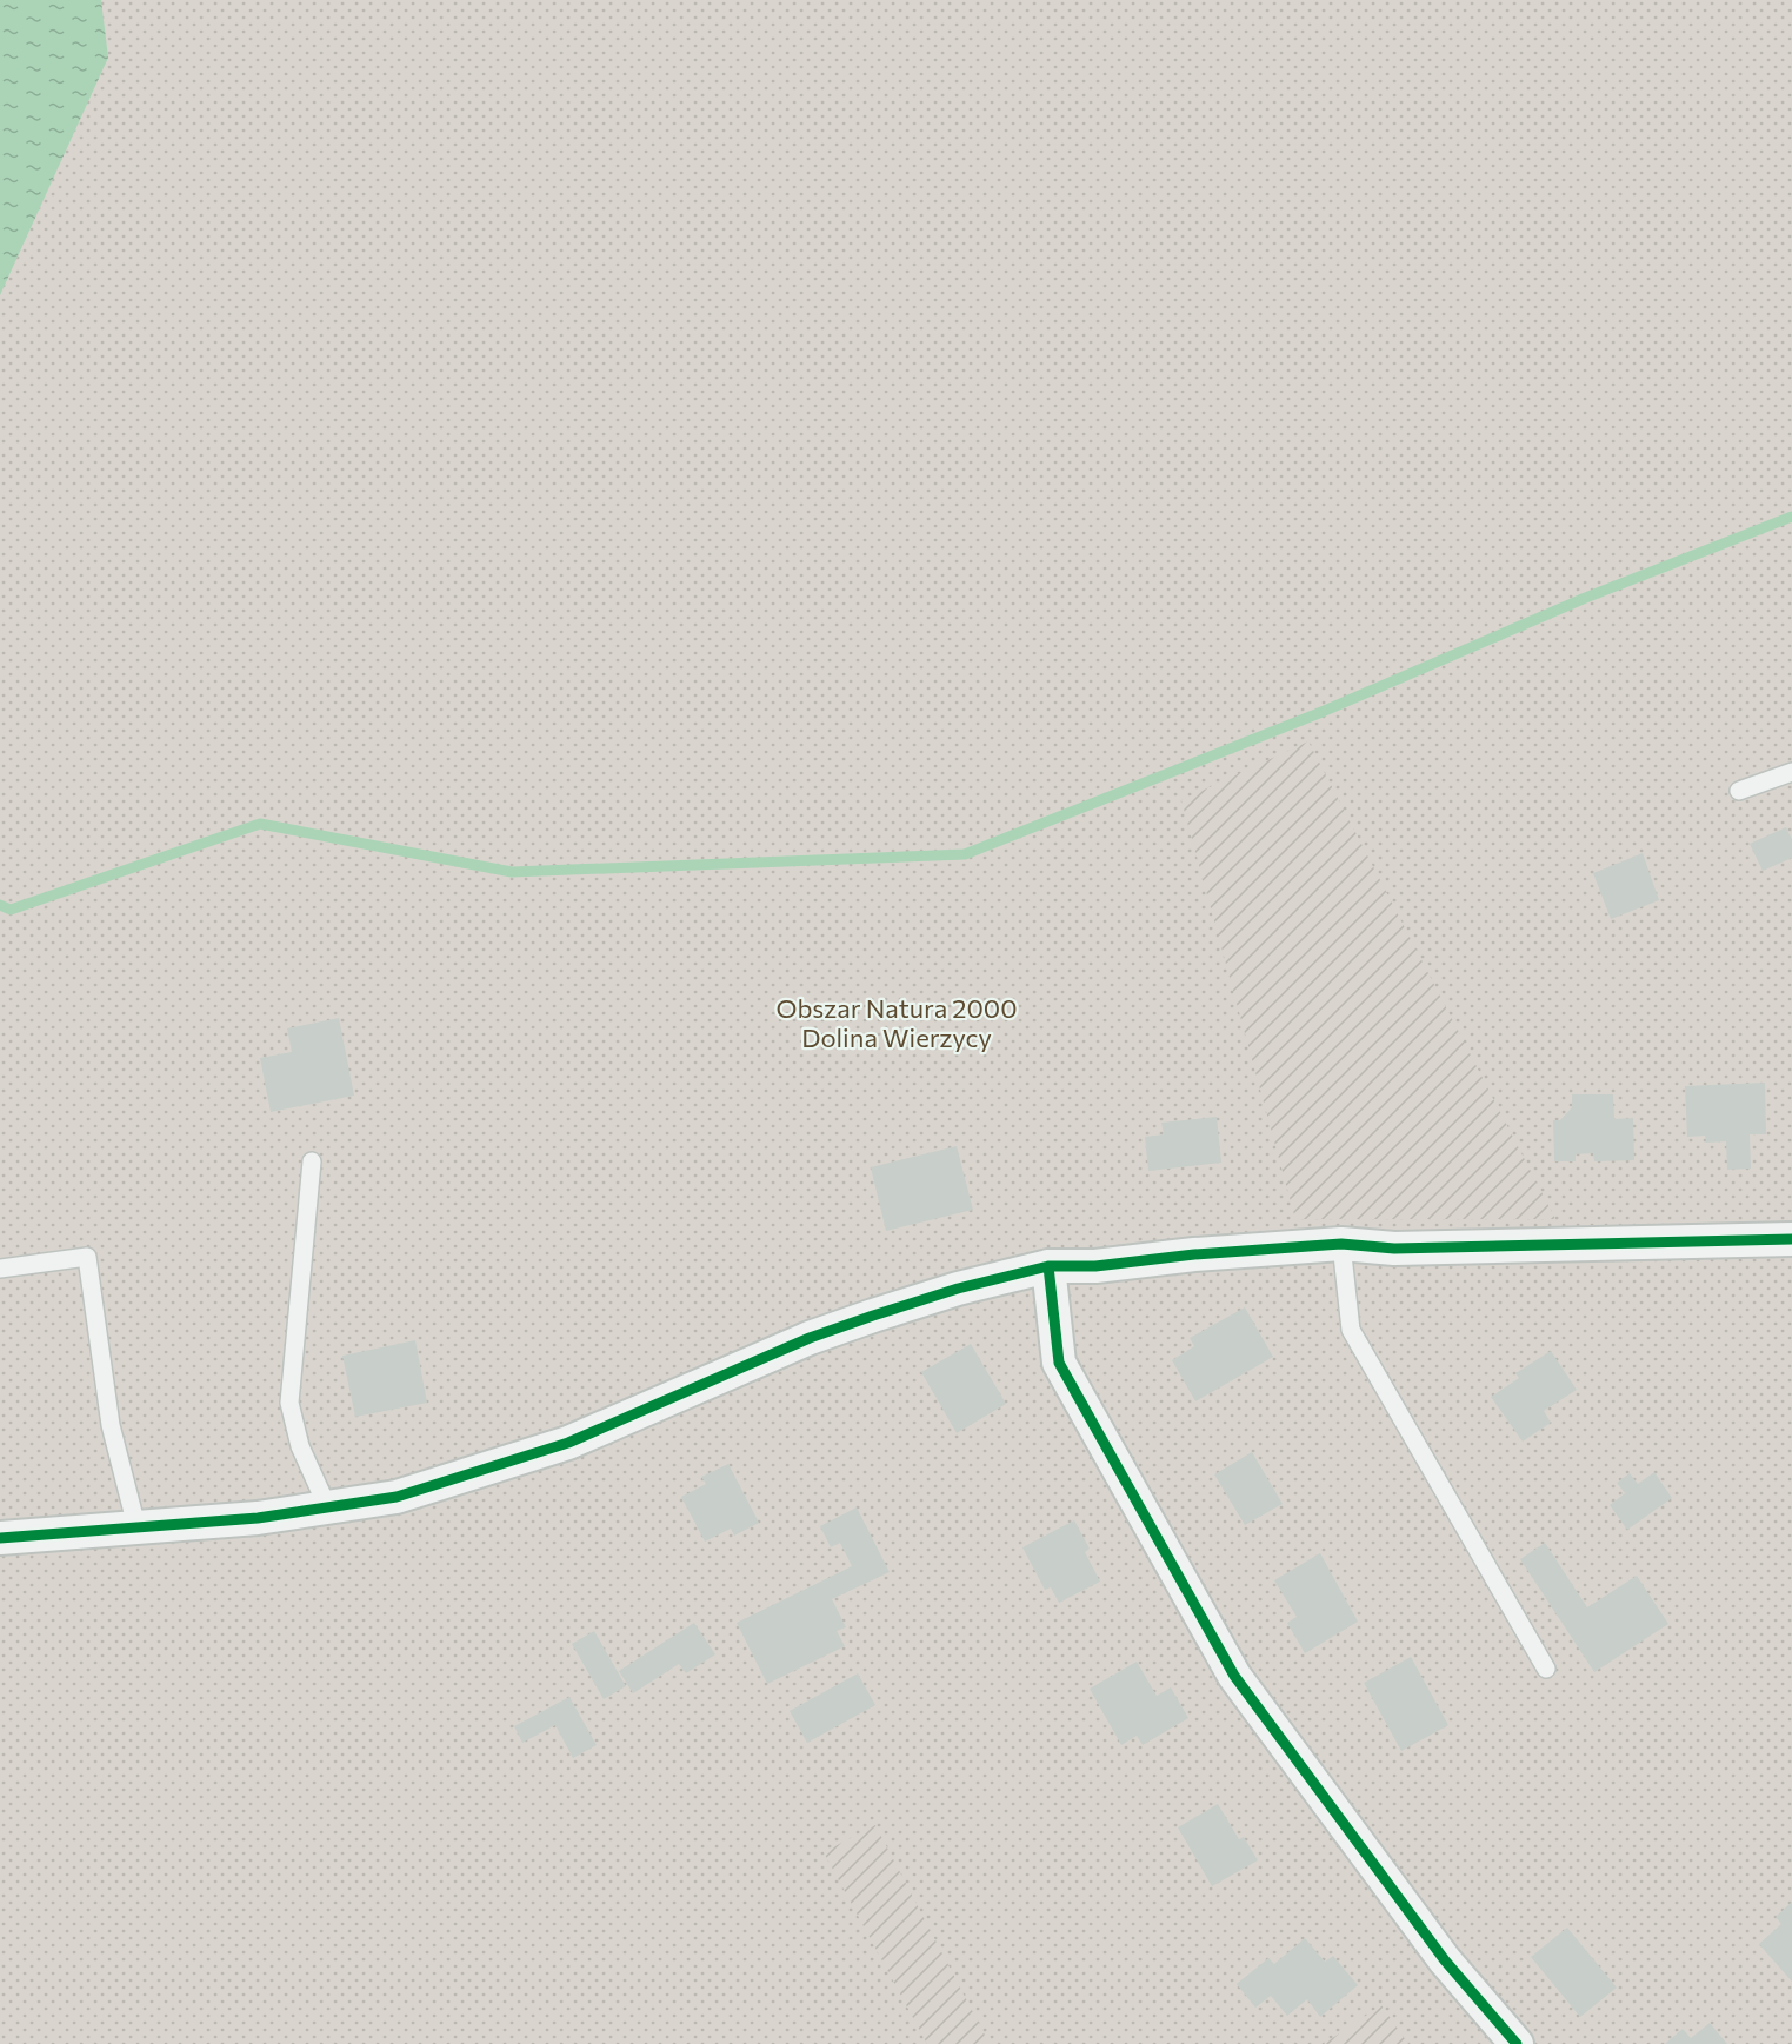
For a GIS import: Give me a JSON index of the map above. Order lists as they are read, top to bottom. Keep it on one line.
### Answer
{"parks":["Obszar Natura 2000 Dolina Wierzycy"]}
